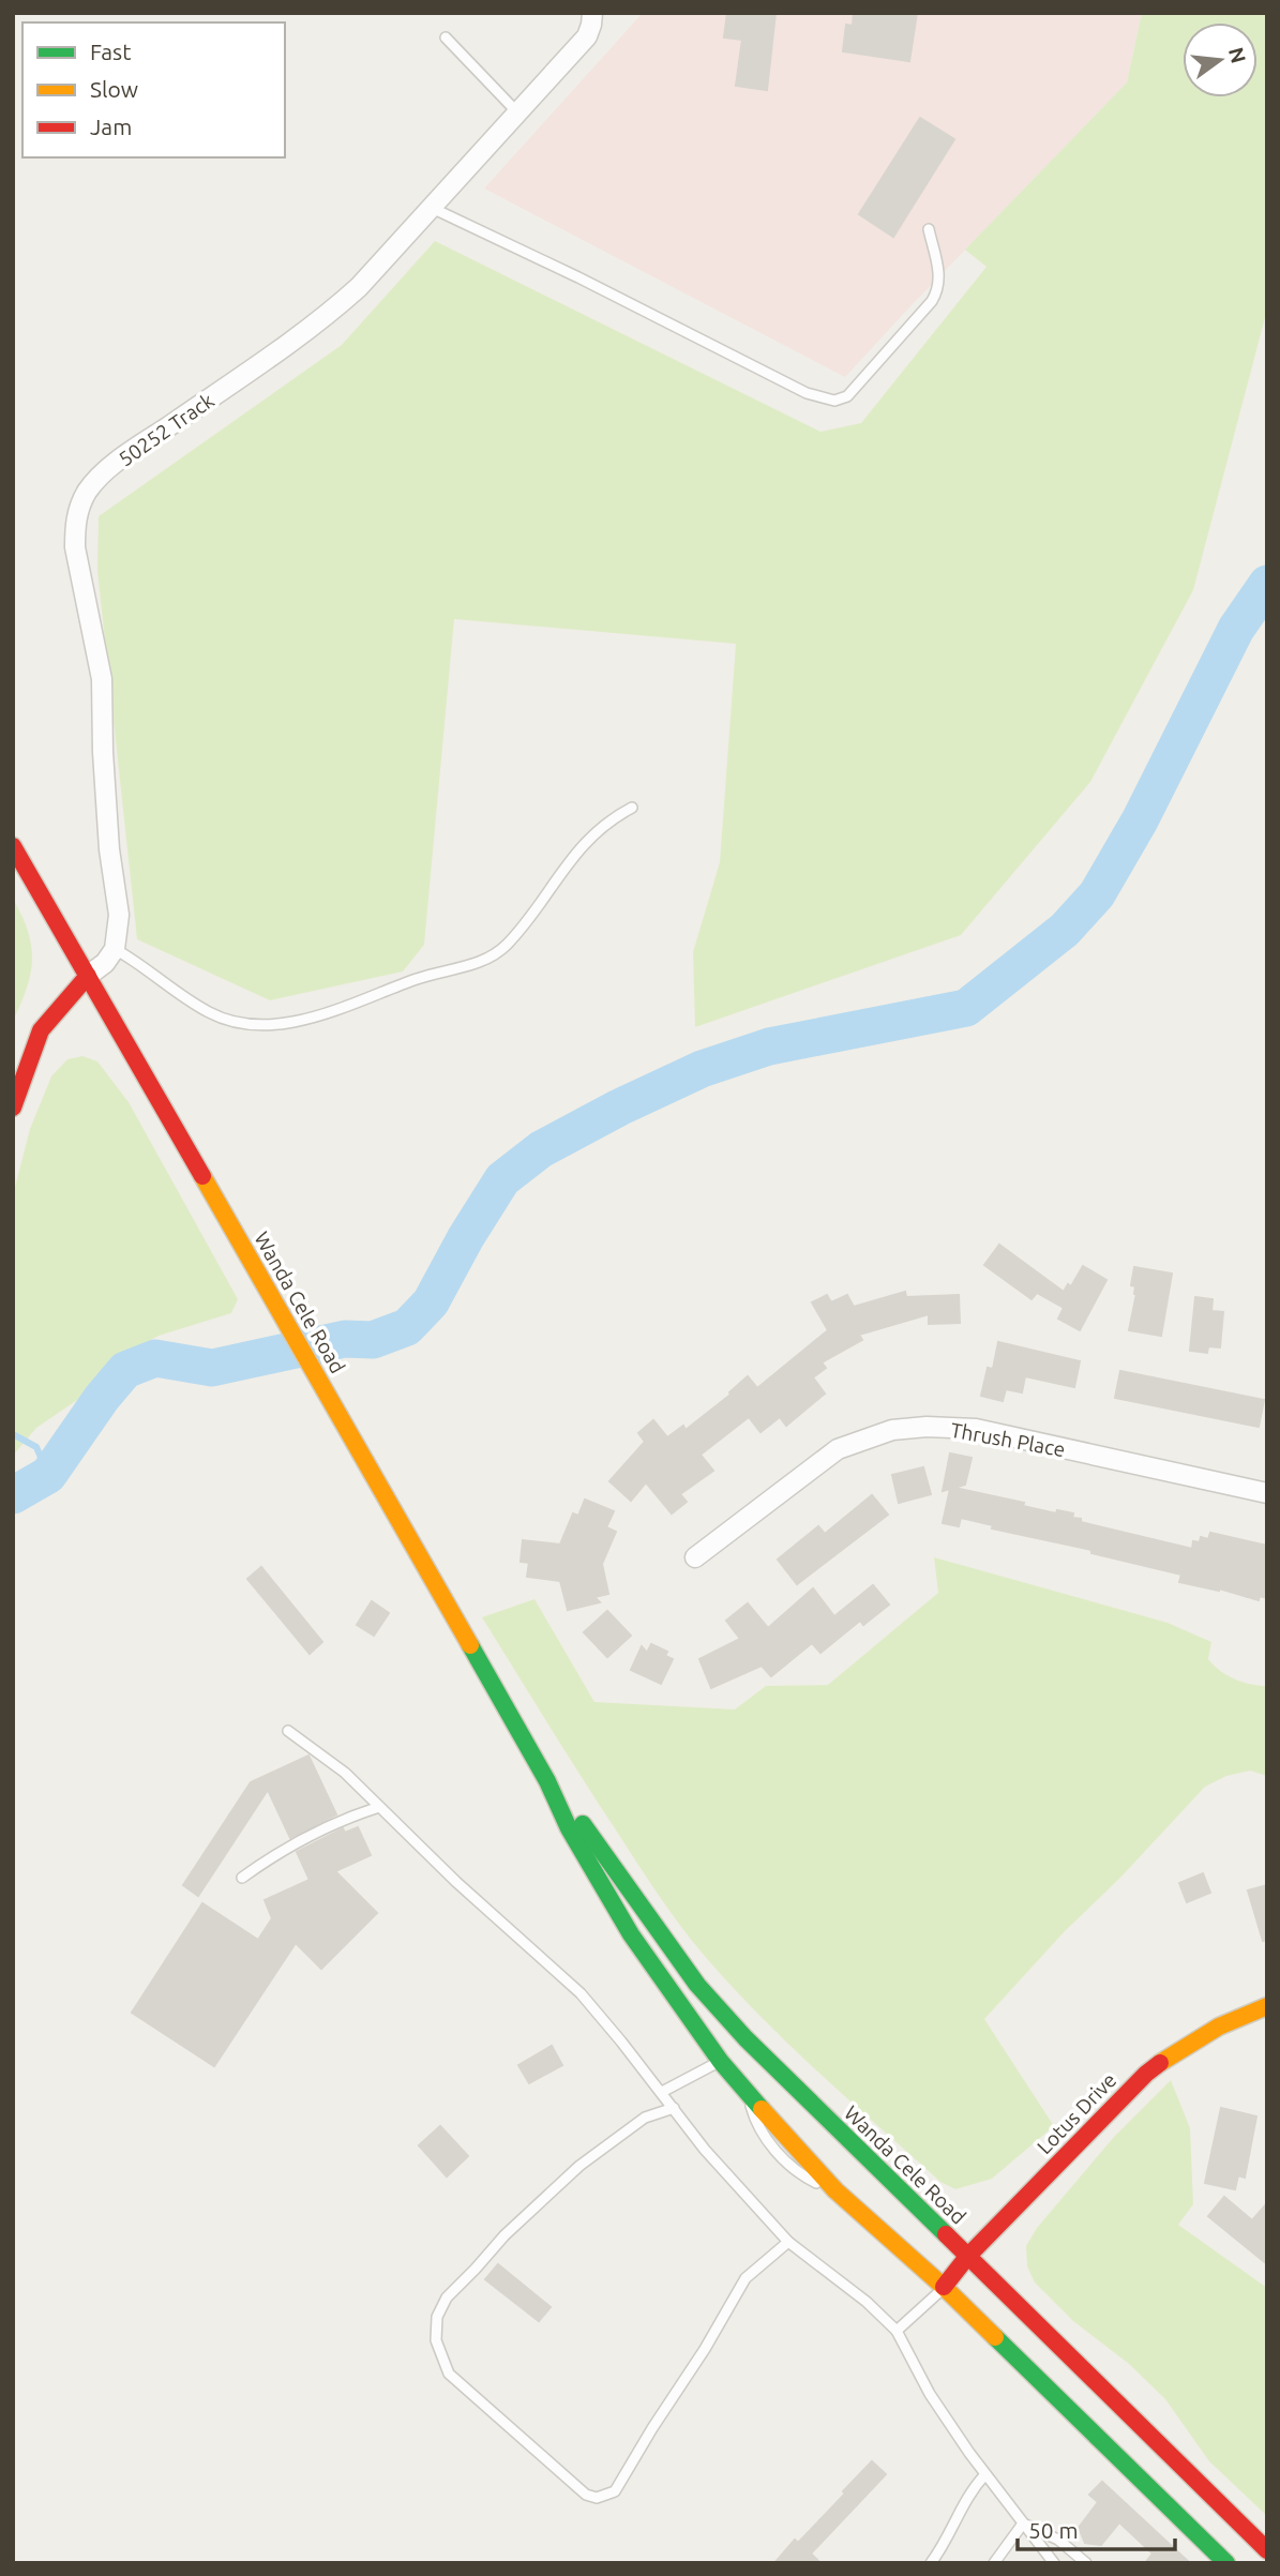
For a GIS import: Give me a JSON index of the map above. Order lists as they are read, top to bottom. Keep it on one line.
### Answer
{"streets":{"street":["50252 Track","Wanda Cele Road","Thrush Place","Lotus Drive"]},"crossings":[["Wanda Cele Road","Lotus Drive"]],"legend":["Fast","Slow","Jam"],"scale_bar":"50 m","north":"right"}
